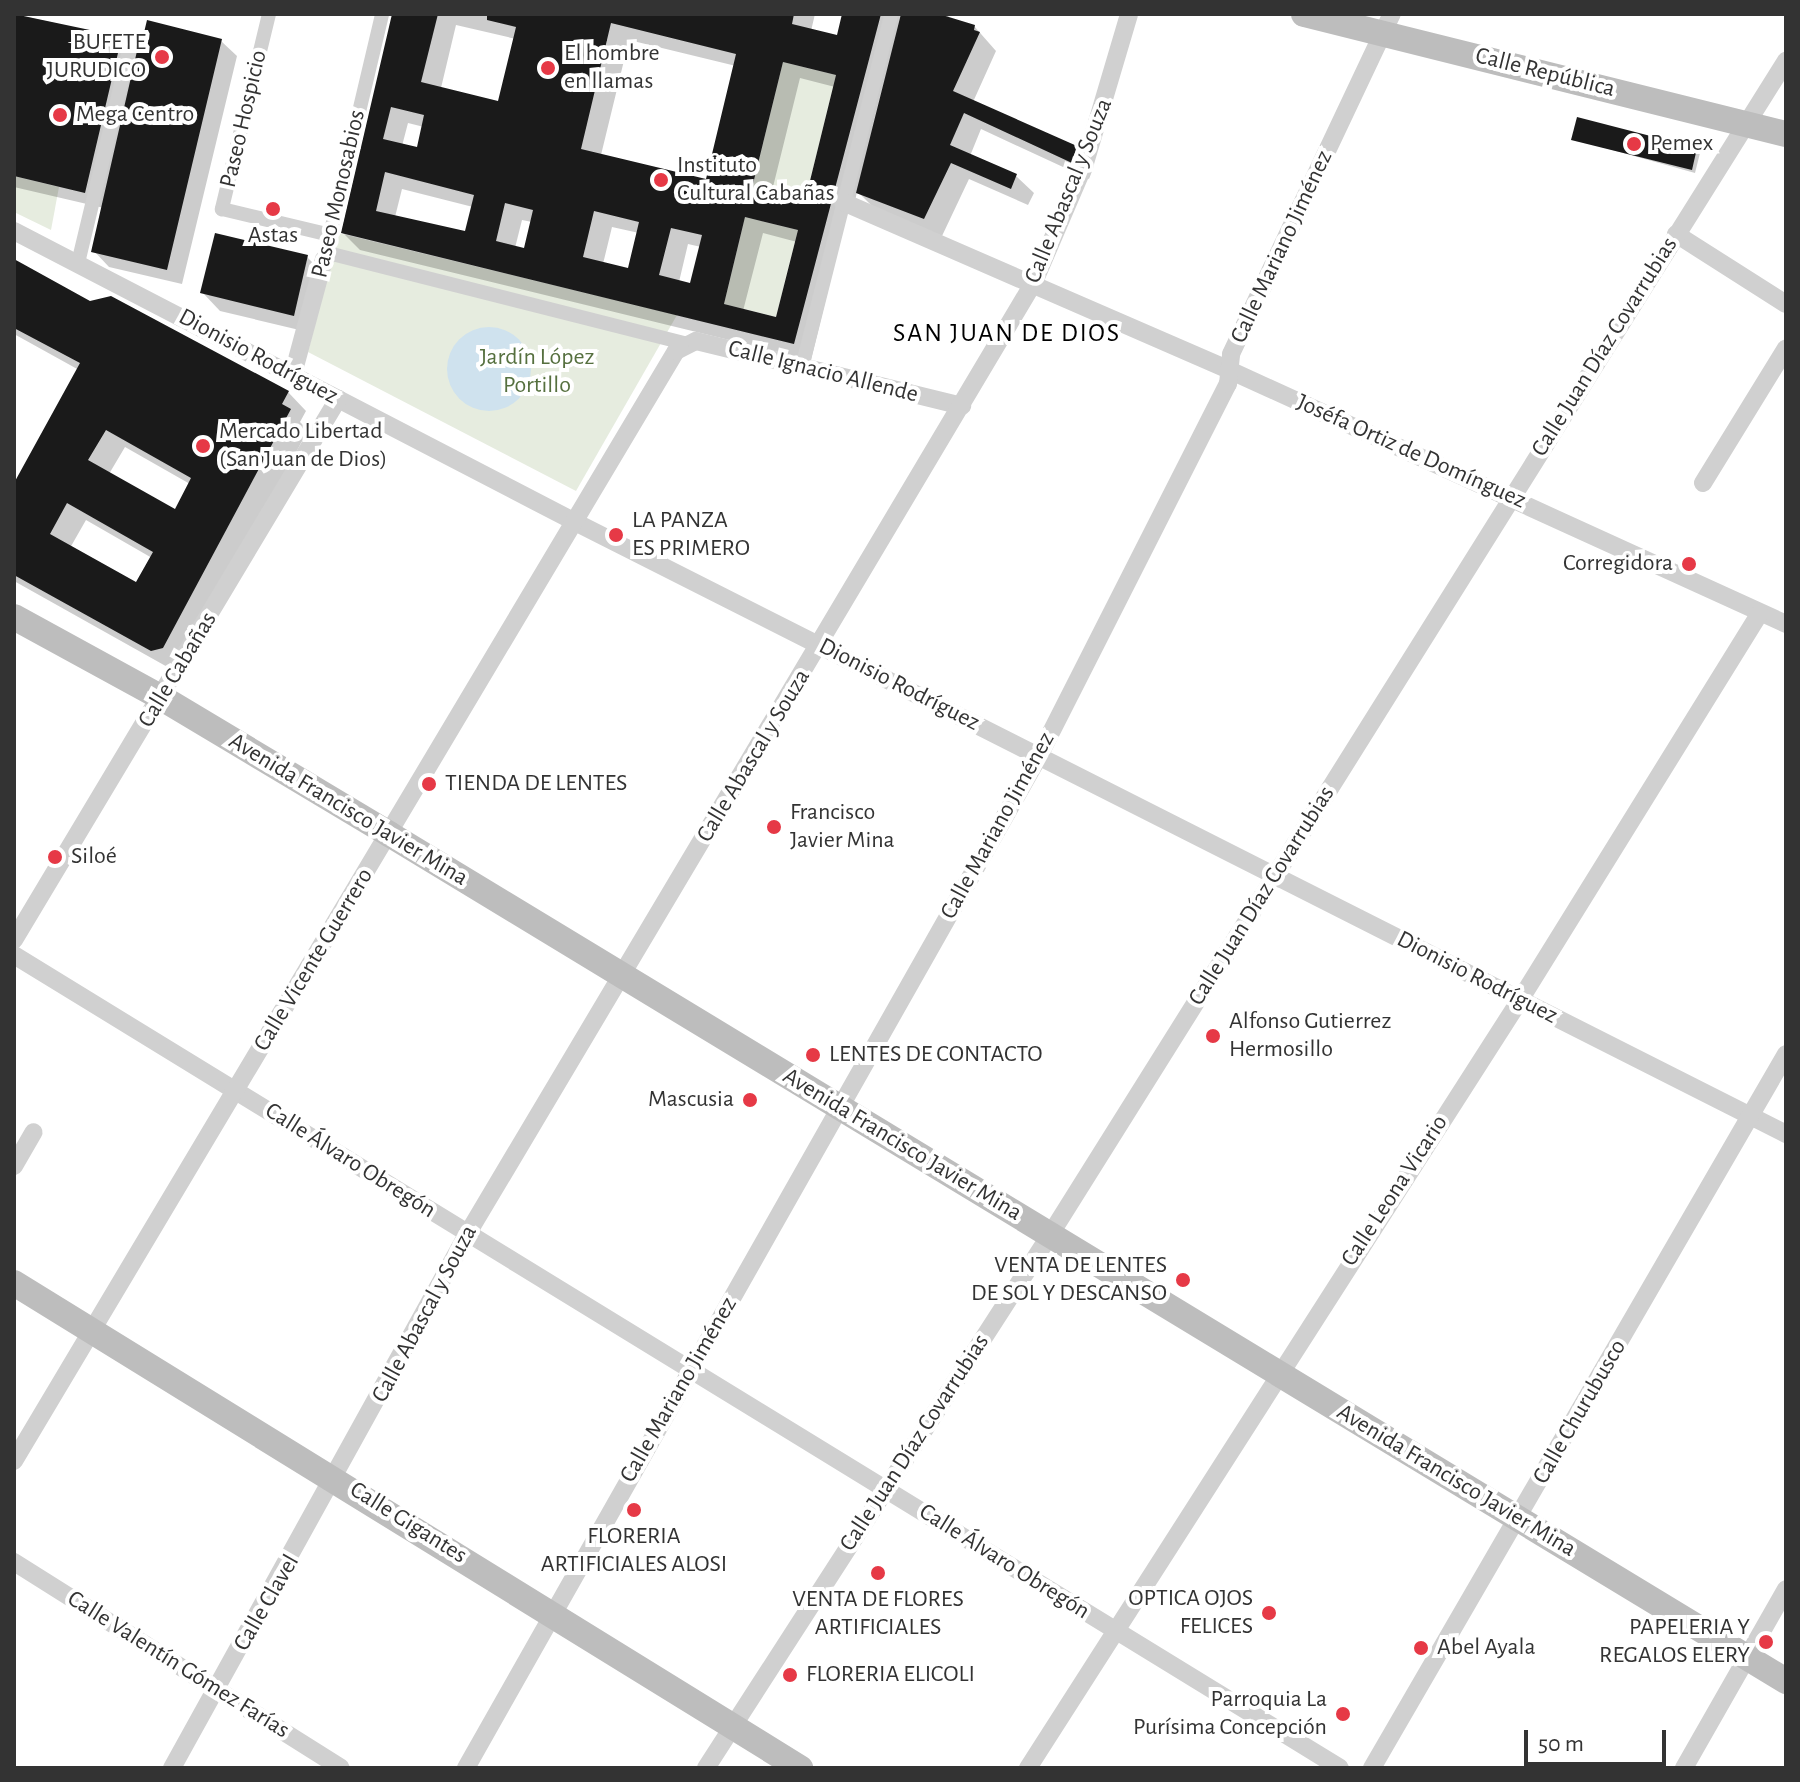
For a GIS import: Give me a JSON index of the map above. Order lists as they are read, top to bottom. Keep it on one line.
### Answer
{"streets":{"main road":["Calle República","Avenida Francisco Javier Mina","Calle Gigantes"],"street":["Paseo Hospicio","Calle Abascal y Souza","Paseo Monosabios","Calle Mariano Jiménez","Calle Juan Díaz Covarrubias","Dionisio Rodríguez","Calle Ignacio Allende","Joséfa Ortiz de Domínguez","Calle Cabañas","Calle Vicente Guerrero","Calle Álvaro Obregón","Calle Leona Vicario","Calle Churubusco","Calle Clavel","Calle Valentín Gómez Farías"]},"crossings":[["Calle República","Calle Mariano Jiménez"],["Calle República","Calle Juan Díaz Covarrubias"],["Paseo Hospicio","Paseo Monosabios"],["Calle Abascal y Souza","Dionisio Rodríguez"],["Calle Abascal y Souza","Calle Ignacio Allende"],["Calle Abascal y Souza","Joséfa Ortiz de Domínguez"],["Calle Abascal y Souza","Avenida Francisco Javier Mina"],["Calle Abascal y Souza","Calle Álvaro Obregón"],["Calle Abascal y Souza","Calle Gigantes"],["Calle Abascal y Souza","Calle Clavel"],["Paseo Monosabios","Dionisio Rodríguez"],["Calle Mariano Jiménez","Dionisio Rodríguez"],["Calle Mariano Jiménez","Joséfa Ortiz de Domínguez"],["Calle Mariano Jiménez","Avenida Francisco Javier Mina"],["Calle Mariano Jiménez","Calle Álvaro Obregón"],["Calle Mariano Jiménez","Calle Gigantes"],["Calle Juan Díaz Covarrubias","Dionisio Rodríguez"],["Calle Juan Díaz Covarrubias","Joséfa Ortiz de Domínguez"],["Calle Juan Díaz Covarrubias","Avenida Francisco Javier Mina"],["Calle Juan Díaz Covarrubias","Calle Álvaro Obregón"],["Calle Juan Díaz Covarrubias","Calle Gigantes"],["Dionisio Rodríguez","Calle Cabañas"],["Dionisio Rodríguez","Calle Vicente Guerrero"],["Dionisio Rodríguez","Calle Leona Vicario"],["Dionisio Rodríguez","Calle Churubusco"],["Calle Ignacio Allende","Calle Vicente Guerrero"],["Joséfa Ortiz de Domínguez","Calle Leona Vicario"],["Calle Cabañas","Avenida Francisco Javier Mina"],["Avenida Francisco Javier Mina","Calle Vicente Guerrero"],["Avenida Francisco Javier Mina","Calle Leona Vicario"],["Avenida Francisco Javier Mina","Calle Churubusco"],["Calle Vicente Guerrero","Calle Álvaro Obregón"],["Calle Vicente Guerrero","Calle Gigantes"],["Calle Álvaro Obregón","Calle Leona Vicario"],["Calle Gigantes","Calle Clavel"],["Calle Clavel","Calle Valentín Gómez Farías"]],"districts":["SAN JUAN DE DIOS"],"parks":["Jardín López Portillo"],"places":["BUFETE JURUDICO","El hombre en llamas","Mega Centro","Pemex","Instituto Cultural Cabañas","Astas","Mercado Libertad (San Juan de Dios)","LA PANZA ES PRIMERO","Corregidora","TIENDA DE LENTES","Francisco Javier Mina","Siloé","Alfonso Gutierrez Hermosillo","LENTES DE CONTACTO","Mascusia","VENTA DE LENTES DE SOL Y DESCANSO","FLORERIA ARTIFICIALES ALOSI","VENTA DE FLORES ARTIFICIALES","OPTICA OJOS FELICES","PAPELERIA Y REGALOS ELERY","Abel Ayala","FLORERIA ELICOLI","Parroquia La Purísima Concepción"],"scale_bar":"50 m"}
